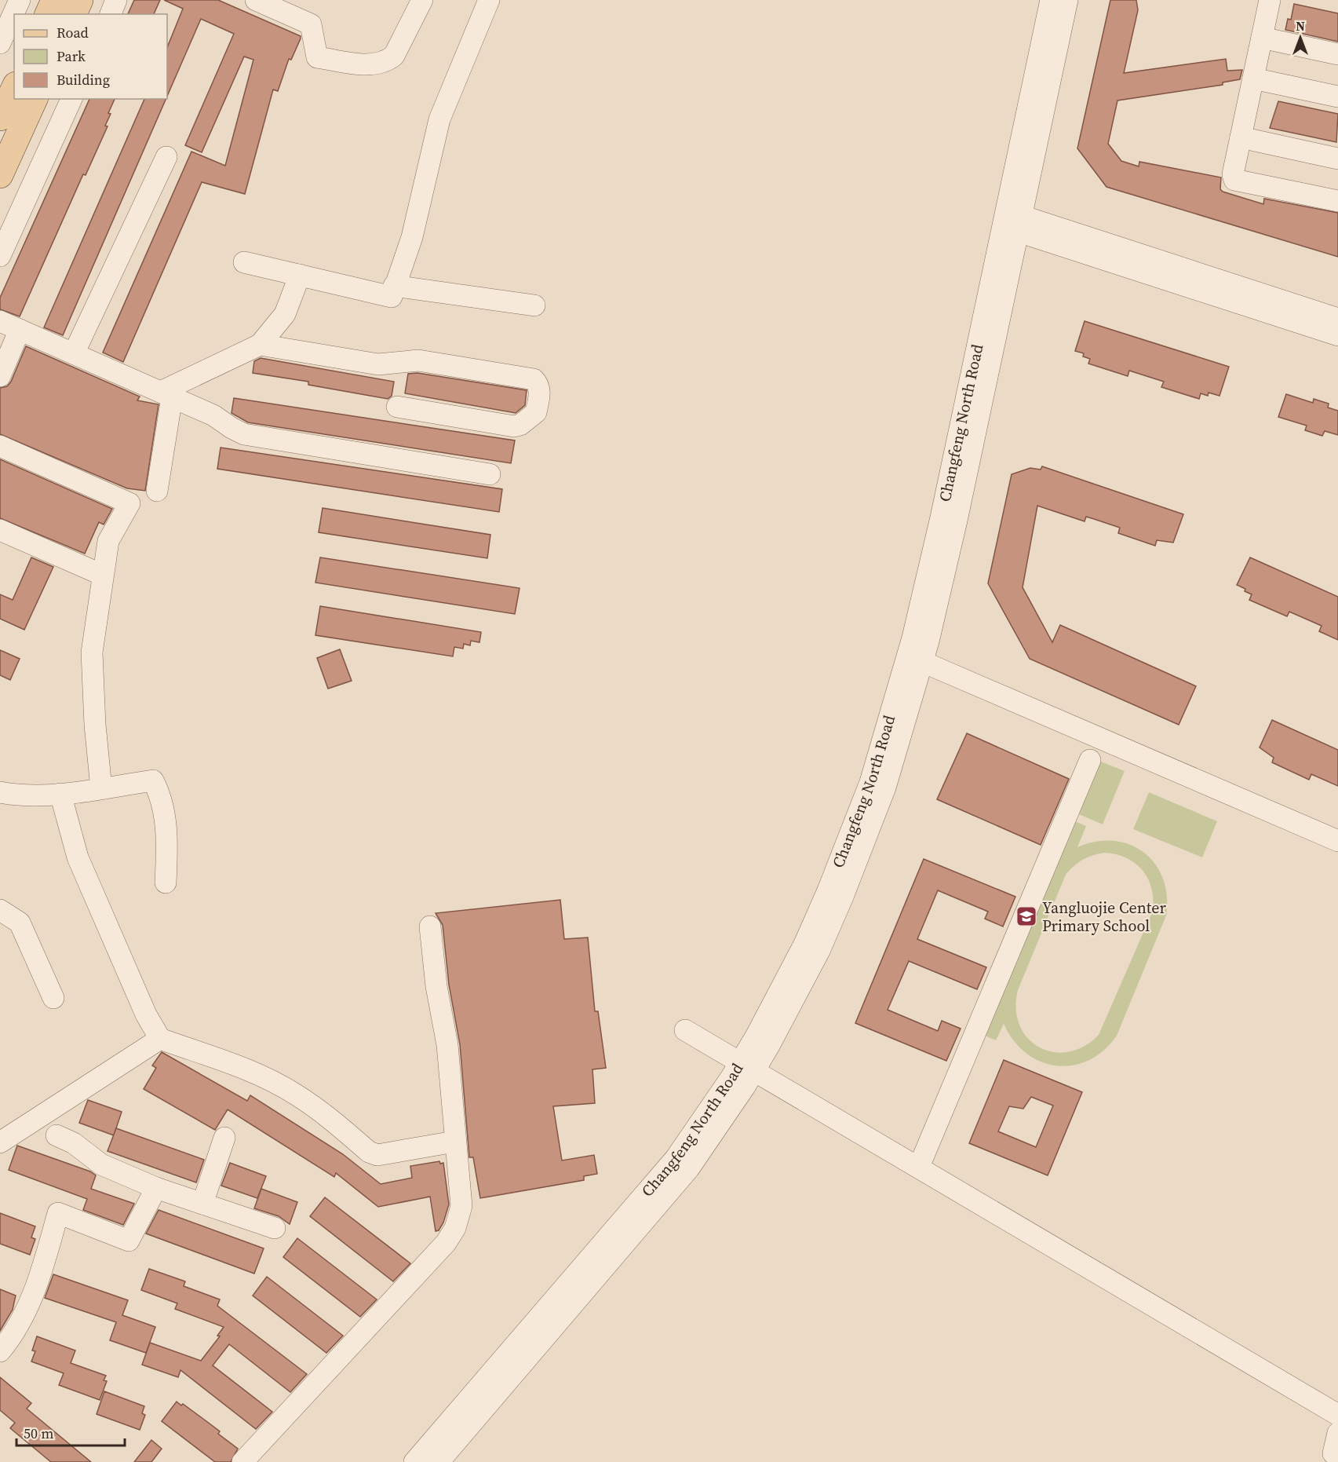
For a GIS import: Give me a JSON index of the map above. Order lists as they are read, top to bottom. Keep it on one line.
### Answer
{"streets":{"street":["Changfeng North Road"]},"places":{"school or university":["Yangluojie Center Primary School"]},"legend":["Road","Park","Building"],"scale_bar":"50 m","north":"top"}
